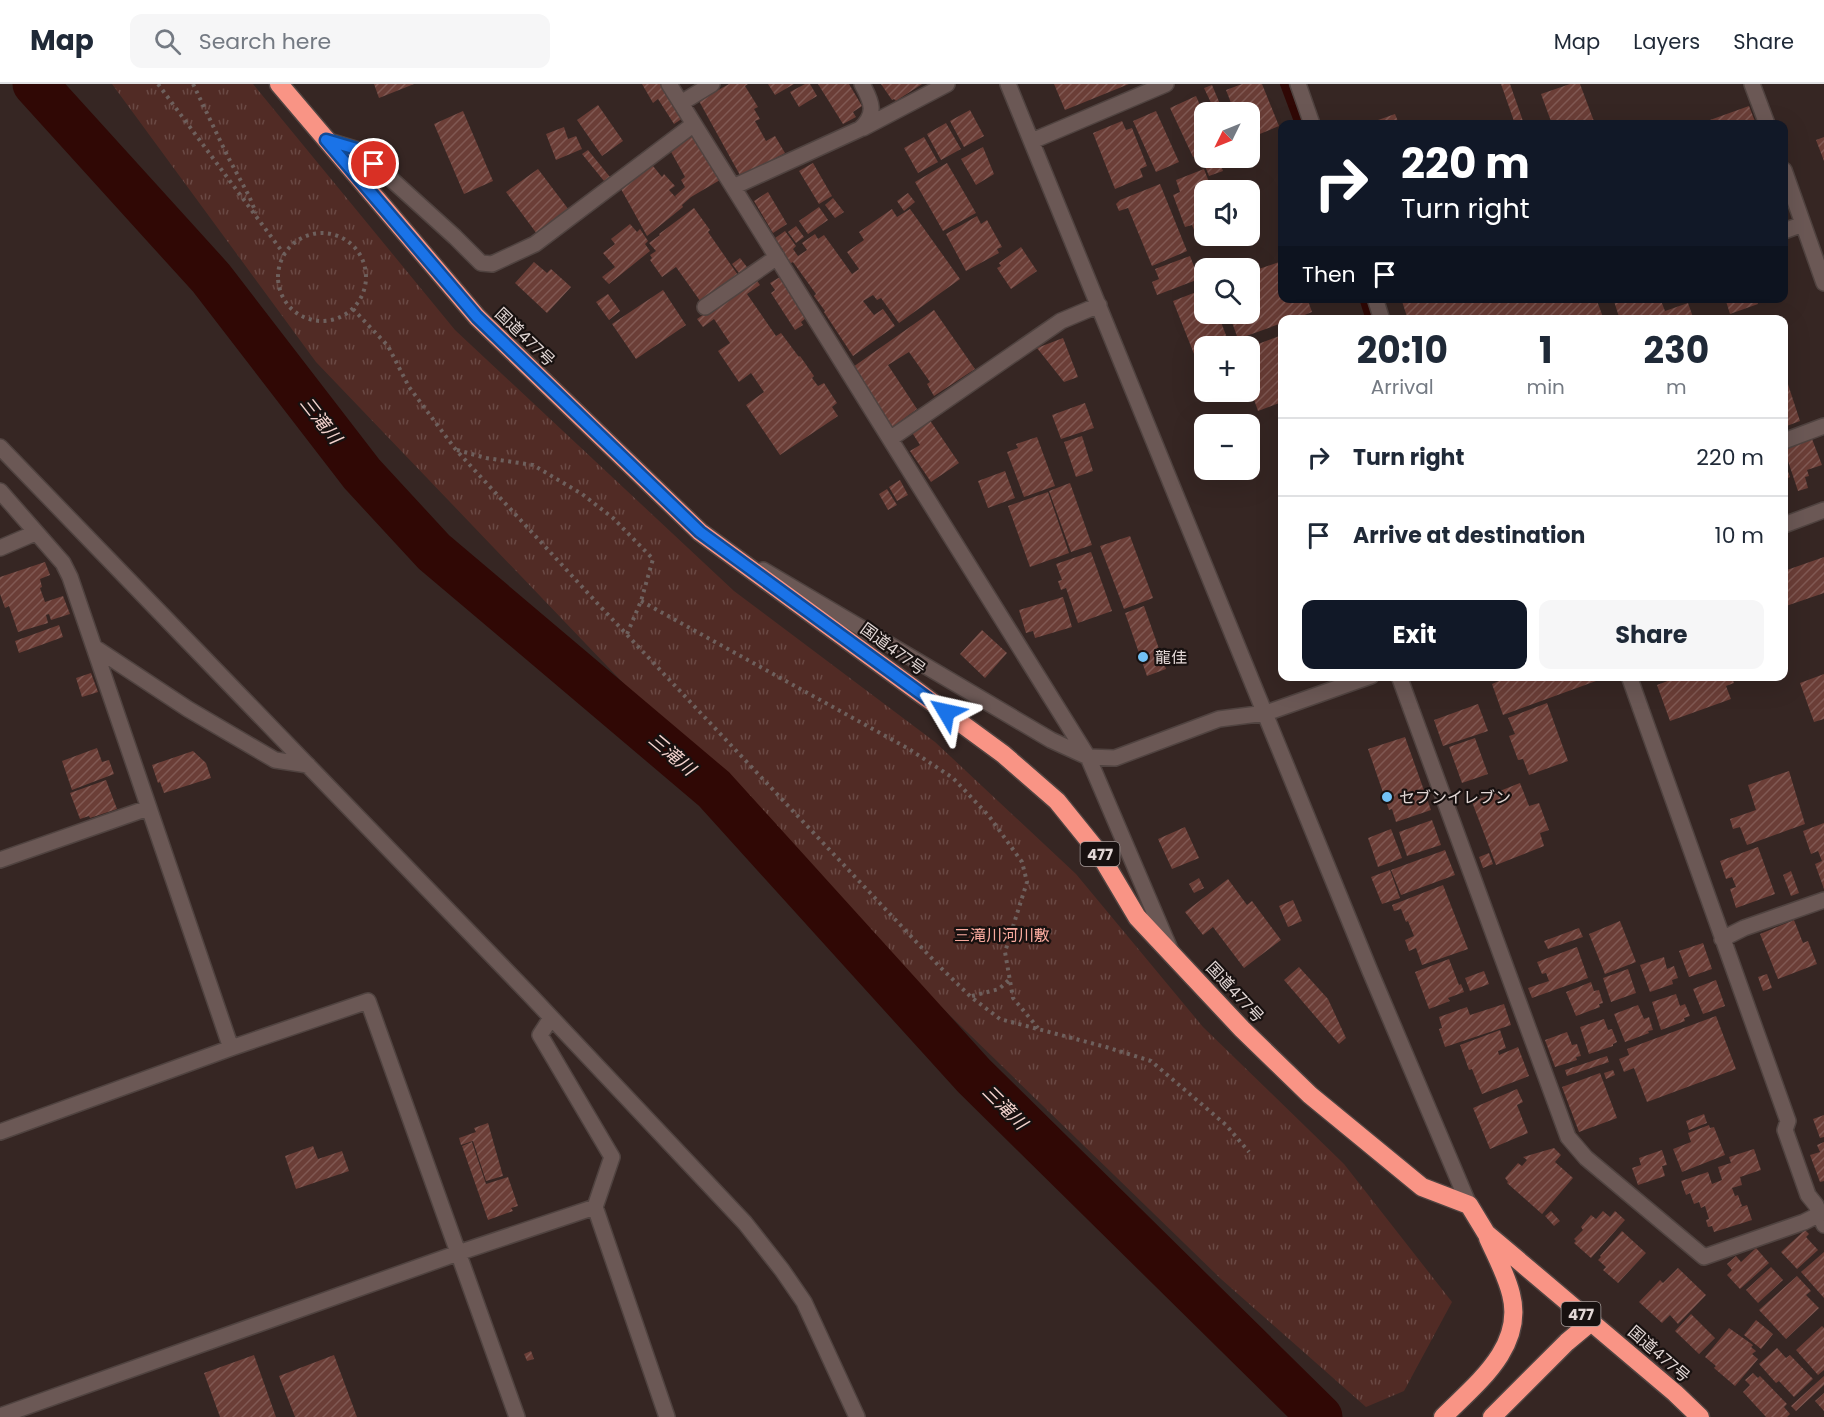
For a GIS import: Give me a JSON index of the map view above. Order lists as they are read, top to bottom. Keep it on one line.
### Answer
{"streets":{"highway":["国道477号","477"]},"crossings":[["国道477号","477"]],"water":["三滝川"],"parks":["三滝川河川敷"],"places":["龍佳","セブンイレブン"],"north":"bottom left","page":{"header":"Map","search":"Search here","nav":["Map","Layers","Share"],"map_buttons":["+","−"],"turn":["220 m","Turn right"],"then":"Then","eta":["20:10","Arrival","1","min","230","m"],"list":[{"name":"Turn right","value":"220 m"},{"name":"Arrive at destination","value":"10 m"}],"buttons":["Exit","Share"]}}
